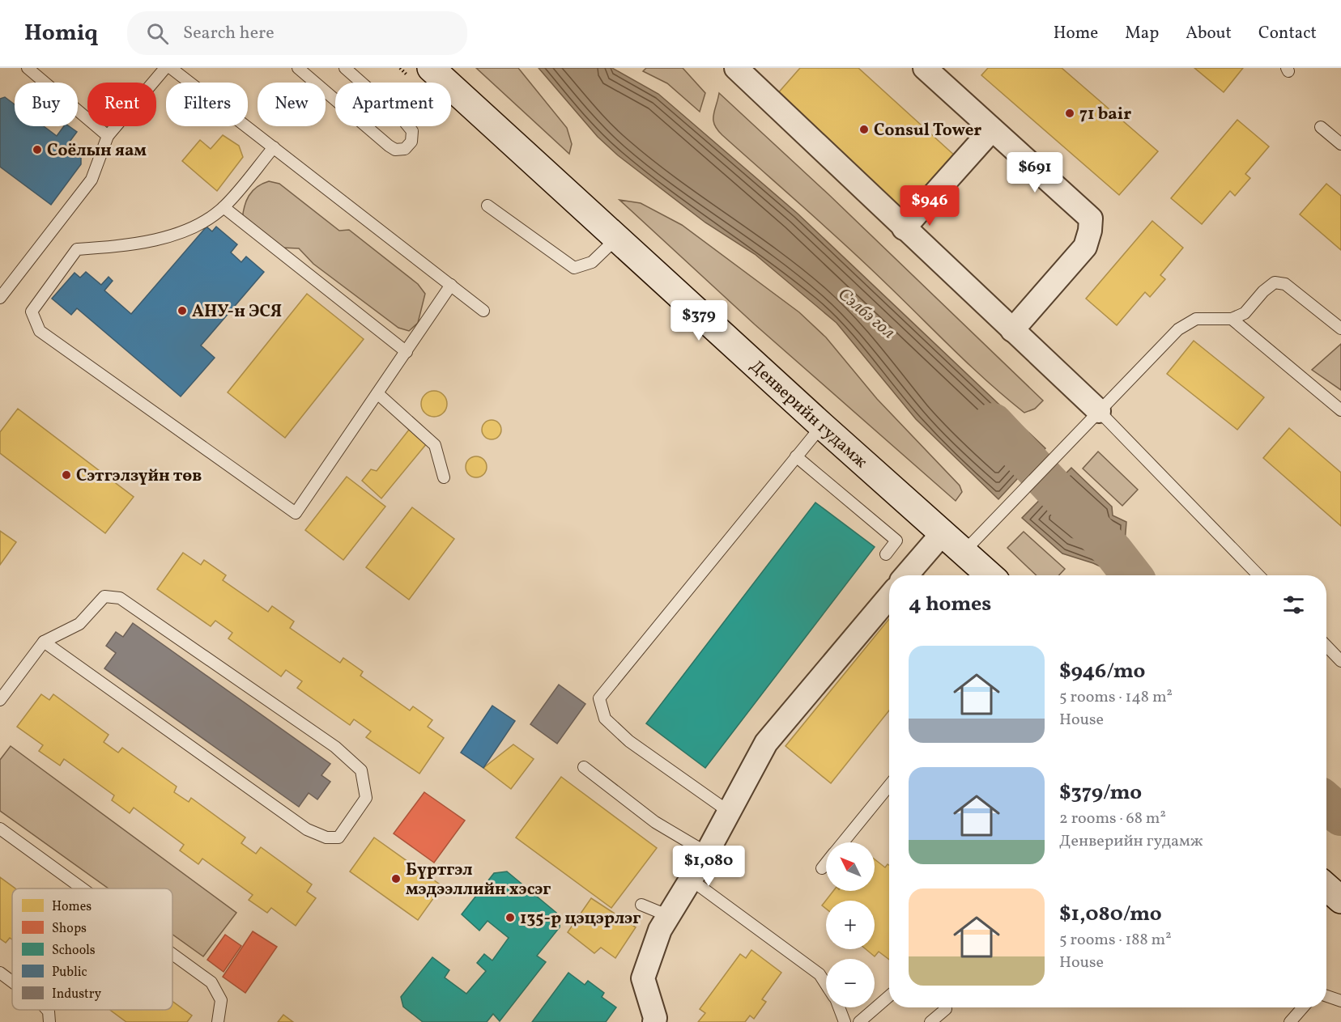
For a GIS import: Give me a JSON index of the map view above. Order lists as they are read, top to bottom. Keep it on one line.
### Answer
{"streets":{"street":["Денверийн гудамж"]},"water":["Сэлбэ гол"],"places":["71 bair","Consul Tower","Соёлын яам","АНУ-н ЭСЯ","Сэтгэлзүйн төв","Бүртгэл мэдээллийн хэсэг","135-р цэцэрлэг"],"legend":["Homes","Shops","Schools","Public","Industry"],"north":"top left","page":{"header":"Homiq","search":"Search here","nav":["Home","Map","About","Contact"],"chip":["Buy","Rent","Filters","New","Apartment"],"price":["$691","$946","$379","$1,080"],"heading":"4 homes","list":[{"name":"$946/mo","note":"5 rooms · 148 m² · House"},{"name":"$379/mo","note":"2 rooms · 68 m² · Денверийн гудамж"},{"name":"$1,080/mo","note":"5 rooms · 188 m² · House"}],"map_buttons":["+","−"]}}
